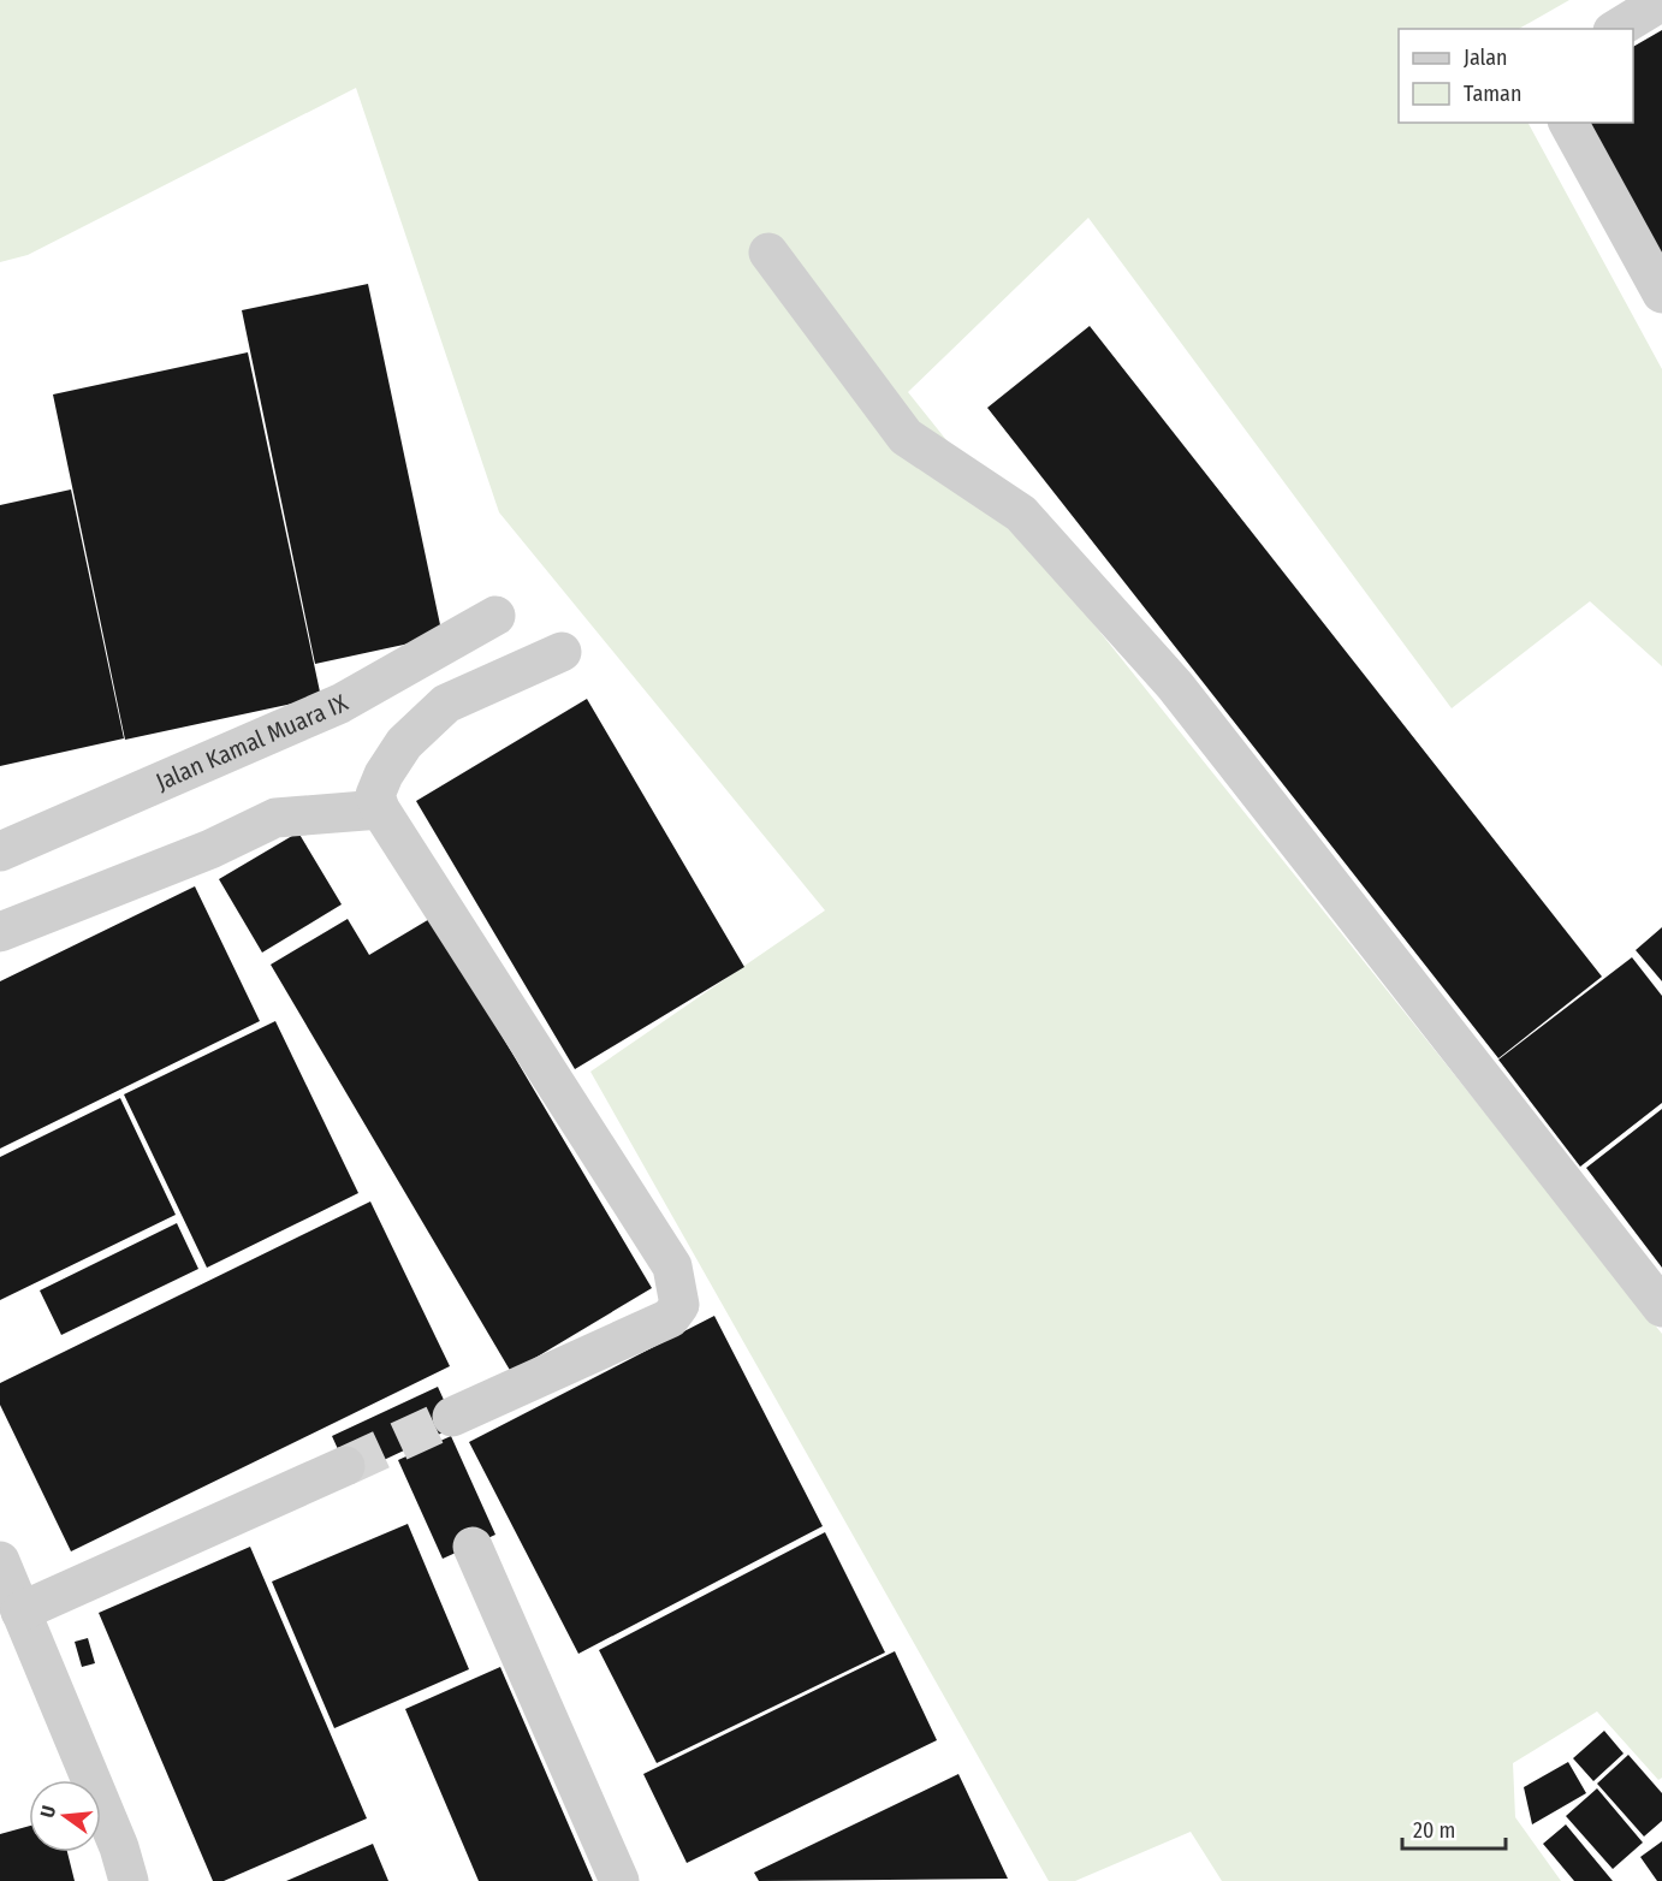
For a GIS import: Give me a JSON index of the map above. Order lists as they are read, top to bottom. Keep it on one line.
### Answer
{"streets":{"lane":["Jalan Kamal Muara IX"]},"legend":["Jalan","Taman"],"scale_bar":"20 m","north":"left"}
